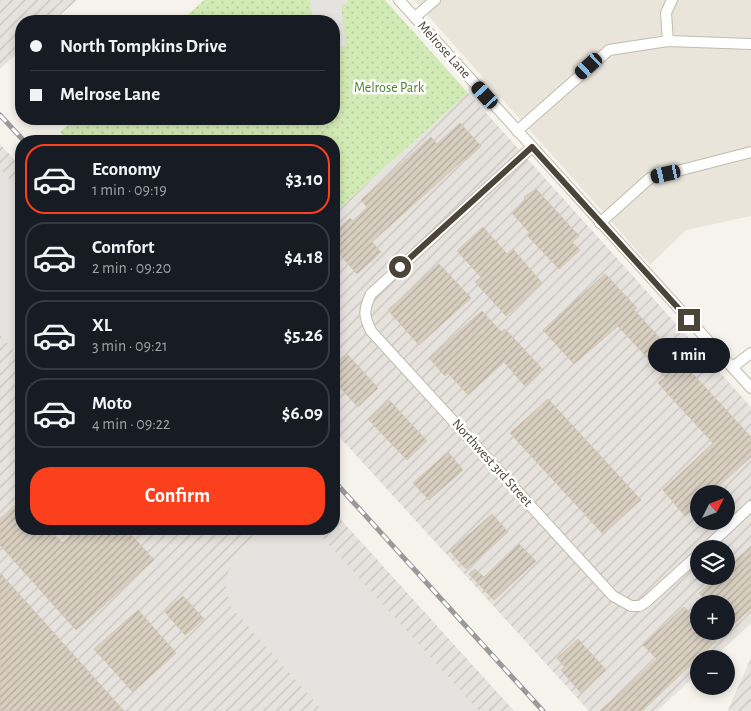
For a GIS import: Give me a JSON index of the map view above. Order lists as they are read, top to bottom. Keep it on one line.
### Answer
{"streets":{"street":["Melrose Lane","Northwest 3rd Street"]},"crossings":[["Melrose Lane","Northwest 3rd Street"]],"parks":["Melrose Park"],"north":"top right","page":{"banner":["North Tompkins Drive","Melrose Lane"],"list":[{"name":"Economy","note":"1 min · 09:19","value":"$3.10"},{"name":"Comfort","note":"2 min · 09:20","value":"$4.18"},{"name":"XL","note":"3 min · 09:21","value":"$5.26"},{"name":"Moto","note":"4 min · 09:22","value":"$6.09"}],"bubble":"1 min","buttons":"Confirm","map_buttons":["+","−"]}}
